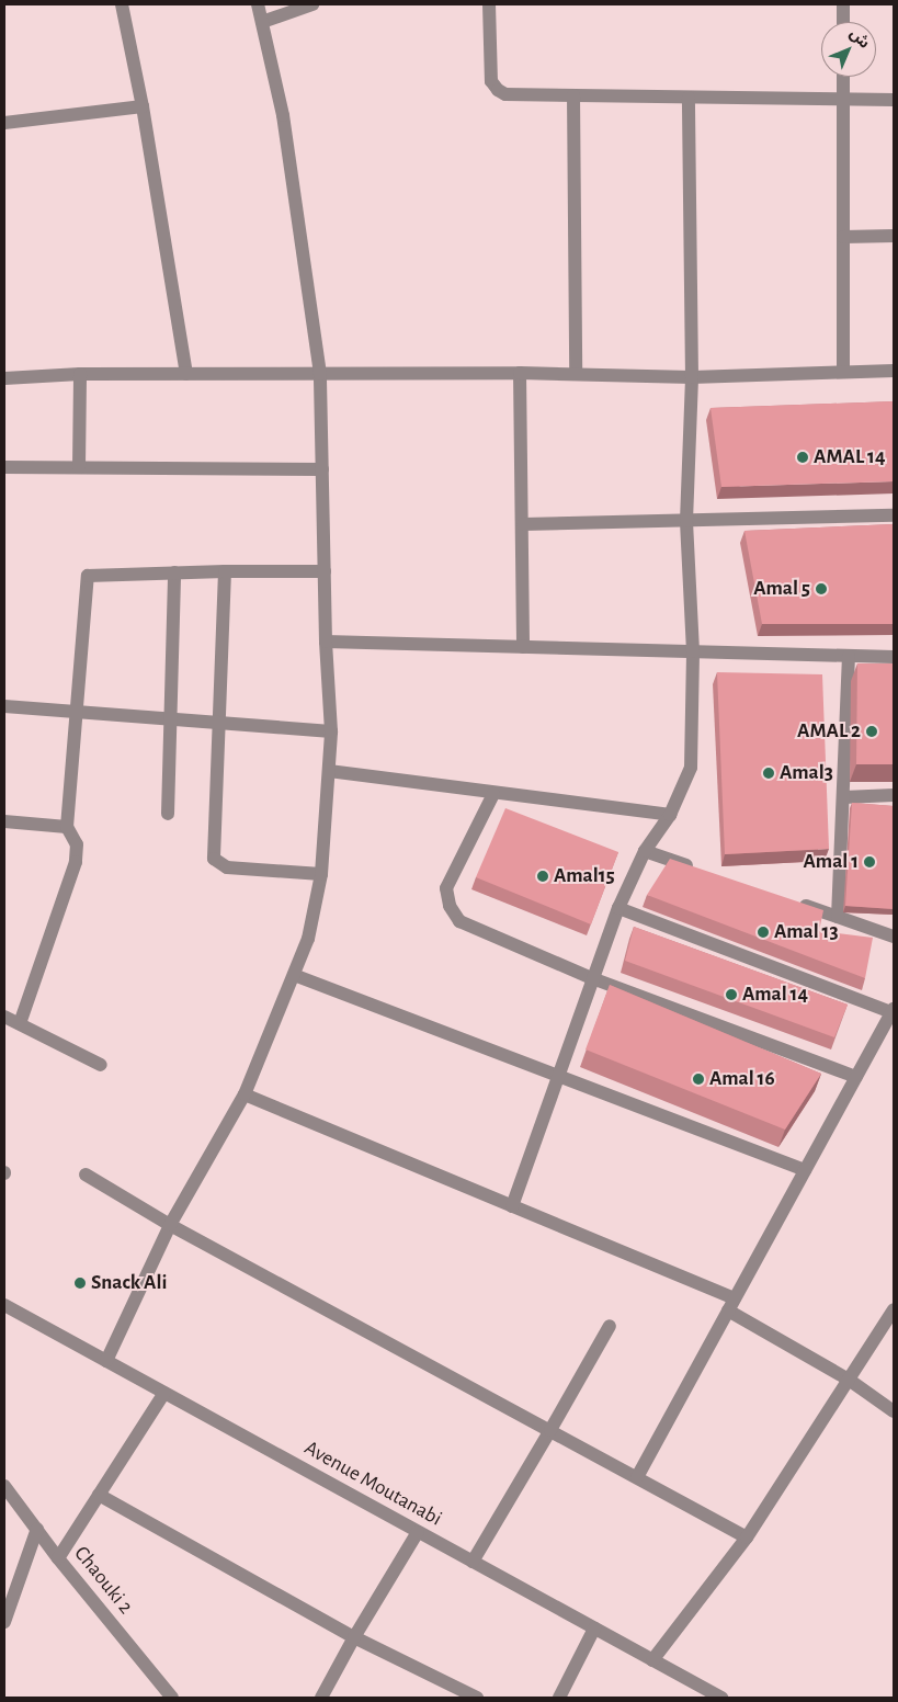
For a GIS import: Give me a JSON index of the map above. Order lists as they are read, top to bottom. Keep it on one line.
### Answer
{"streets":{"street":["Avenue Moutanabi","Chaouki 2"]},"places":["AMAL 14","Amal 5","AMAL 2","Amal3","Amal 1","Amal15","Amal 13","Amal 14","Amal 16","Snack Ali"],"north":"top right"}
